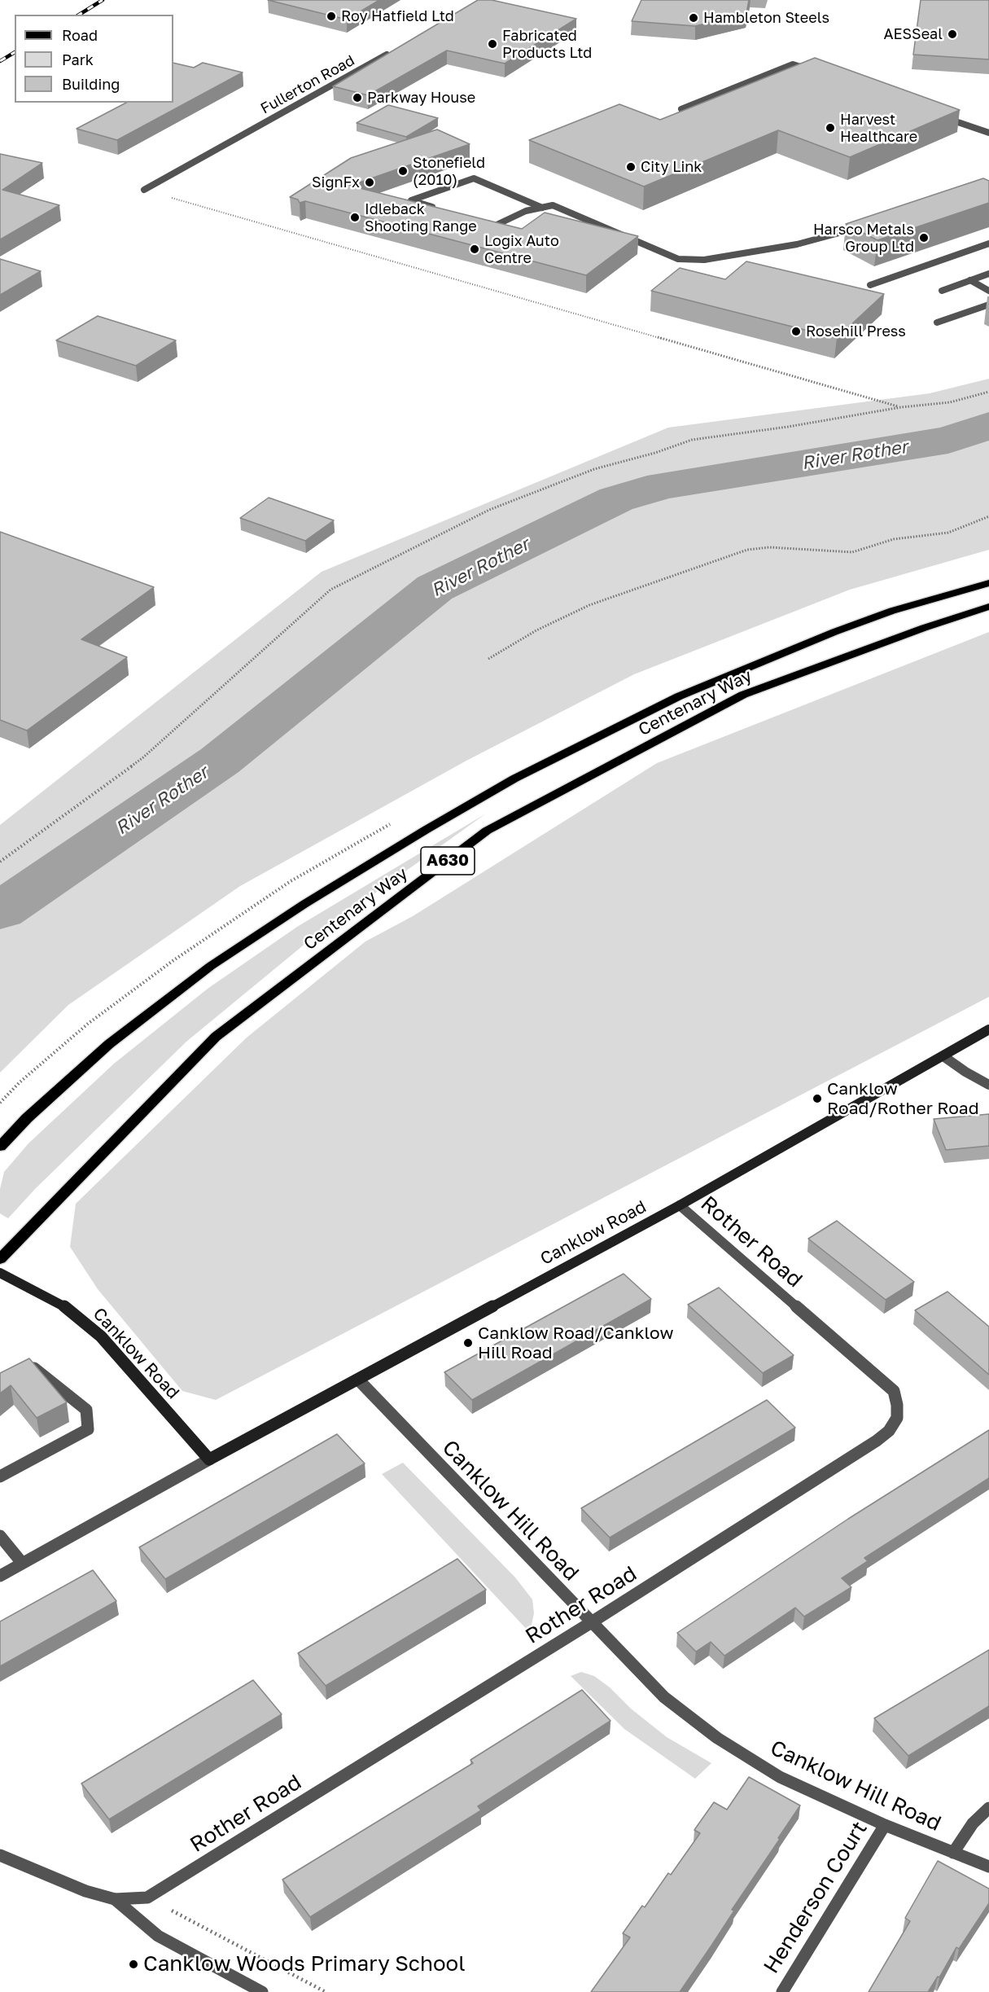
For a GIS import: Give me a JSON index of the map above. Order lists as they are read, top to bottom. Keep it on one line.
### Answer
{"streets":{"main road":["Centenary Way","A630"],"street":["Fullerton Road","Canklow Road","Rother Road","Canklow Hill Road","Henderson Court"]},"crossings":[["Canklow Road","Rother Road"],["Canklow Road","Canklow Hill Road"],["Rother Road","Canklow Hill Road"],["Canklow Hill Road","Henderson Court"]],"water":["River Rother"],"places":["Roy Hatfield Ltd","Hambleton Steels","AESSeal","Fabricated Products Ltd","Parkway House","Harvest Healthcare","City Link","Stonefield (2010)","SignFx","Idleback Shooting Range","Harsco Metals Group Ltd","Logix Auto Centre","Rosehill Press","Canklow Road/Rother Road","Canklow Road/Canklow Hill Road","Canklow Woods Primary School"],"legend":["Road","Park","Building"]}
